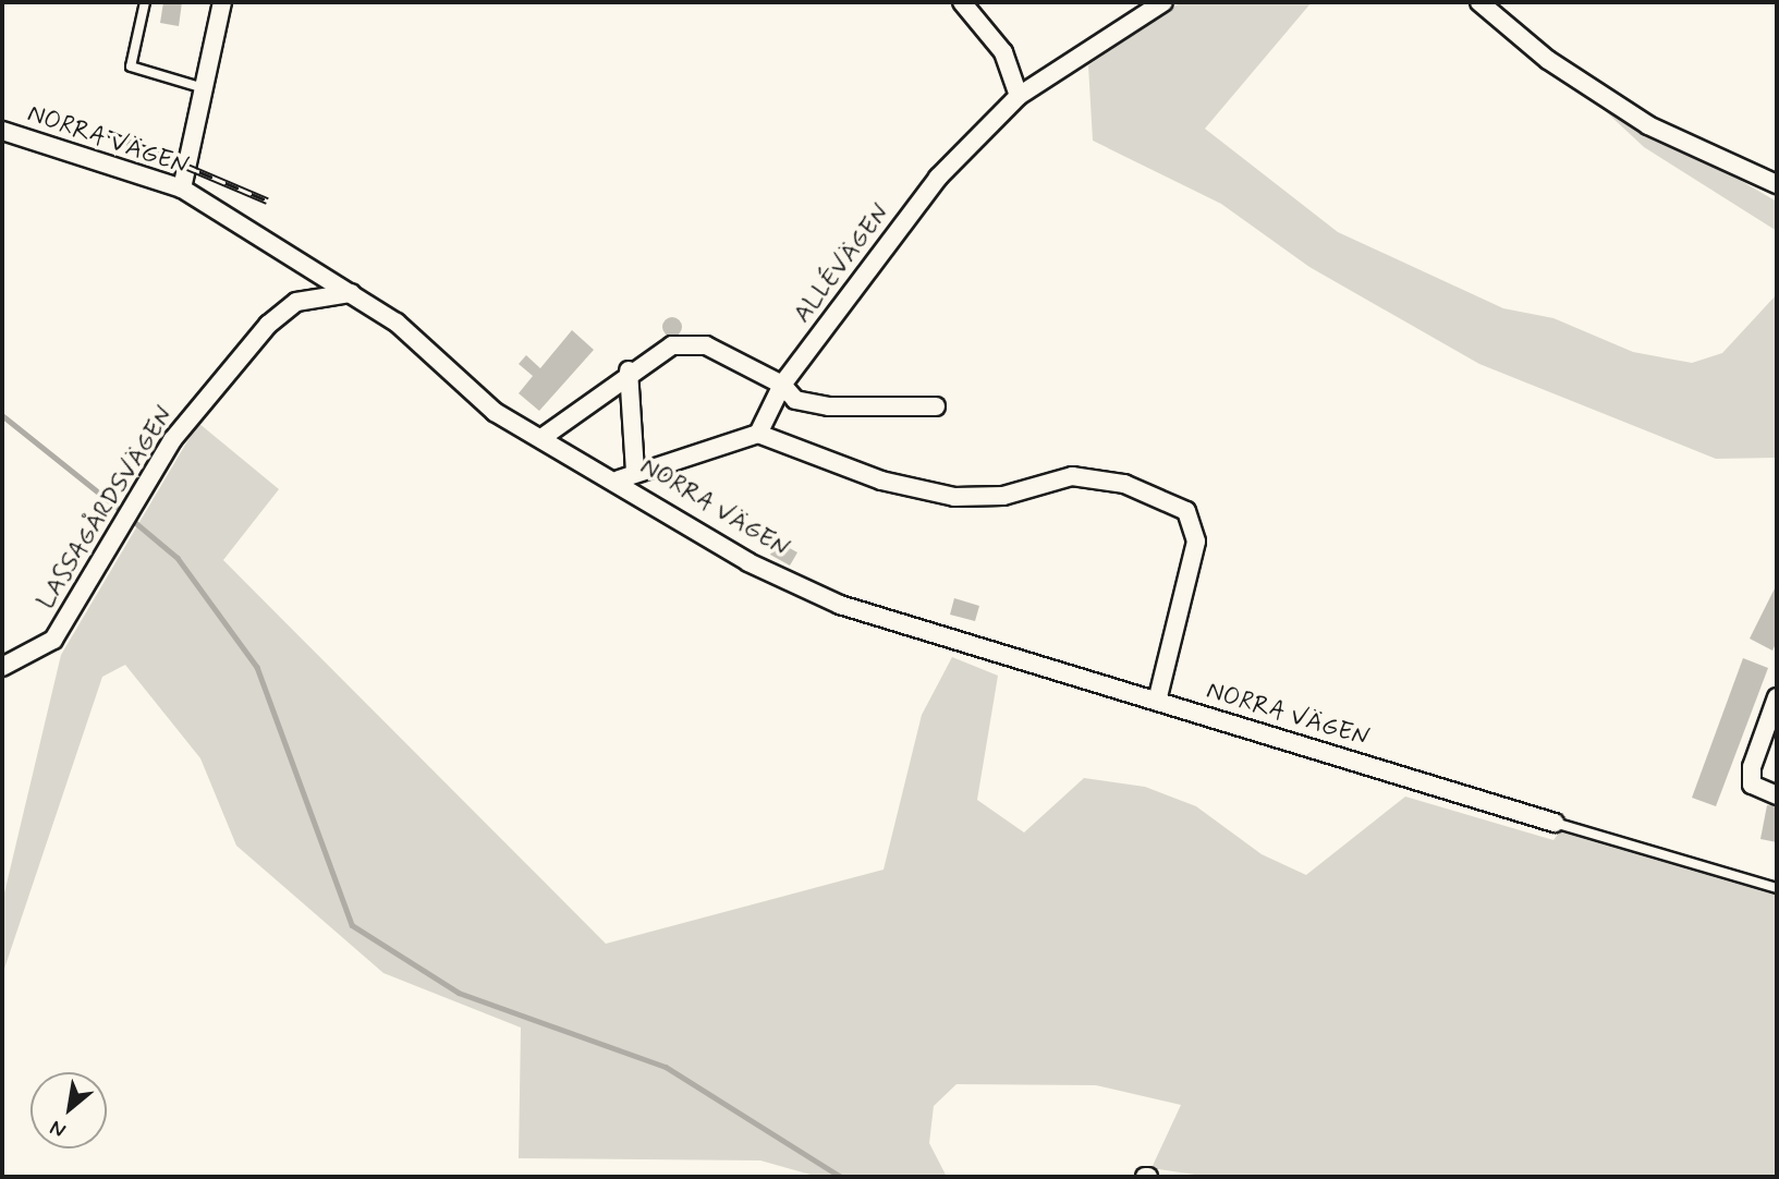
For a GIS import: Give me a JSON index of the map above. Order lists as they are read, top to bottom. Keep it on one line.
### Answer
{"streets":{"street":["NORRA VÄGEN","ALLÉVÄGEN","LASSAGÅRDSVÄGEN"]},"crossings":[["NORRA VÄGEN","LASSAGÅRDSVÄGEN"]],"north":"bottom left"}
